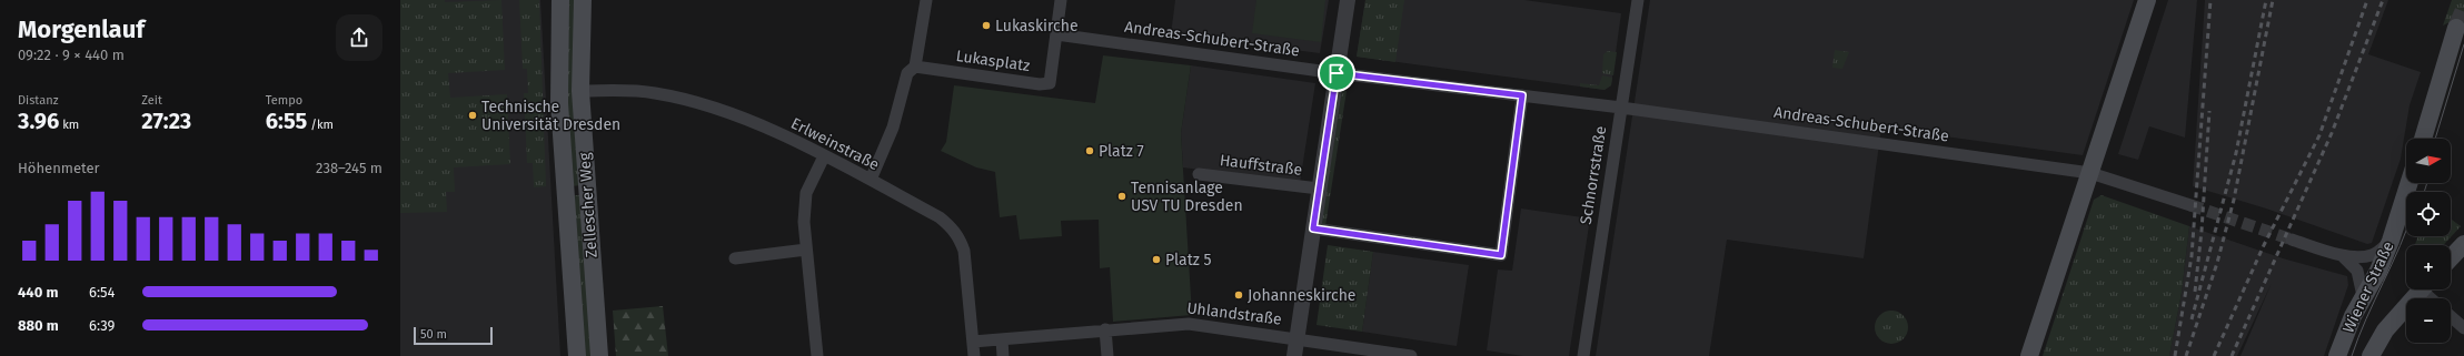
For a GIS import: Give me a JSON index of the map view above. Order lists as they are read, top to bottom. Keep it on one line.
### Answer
{"streets":{"main road":["Zellescher Weg","Wiener Straße"],"street":["Andreas-Schubert-Straße","Lukasplatz","Erlweinstraße","Hauffstraße","Schnorrstraße","Uhlandstraße"]},"crossings":[["Andreas-Schubert-Straße","Lukasplatz"],["Andreas-Schubert-Straße","Schnorrstraße"],["Erlweinstraße","Zellescher Weg"],["Erlweinstraße","Uhlandstraße"]],"places":["Lukaskirche","Technische Universität Dresden","Platz 7","Tennisanlage USV TU Dresden","Platz 5","Johanneskirche"],"scale_bar":"50 m","north":"right","page":{"heading":["Morgenlauf","09:22 · 9 × 440 m"],"stats":[["Distanz","3.96 km"],["Zeit","27:23"],["Tempo","6:55 /km"]],"map_buttons":["+","−"],"chart":["Höhenmeter","238–245 m"],"list":[{"name":"440 m","note":"6:54"},{"name":"880 m","note":"6:39"}],"scale":"50 m"}}
